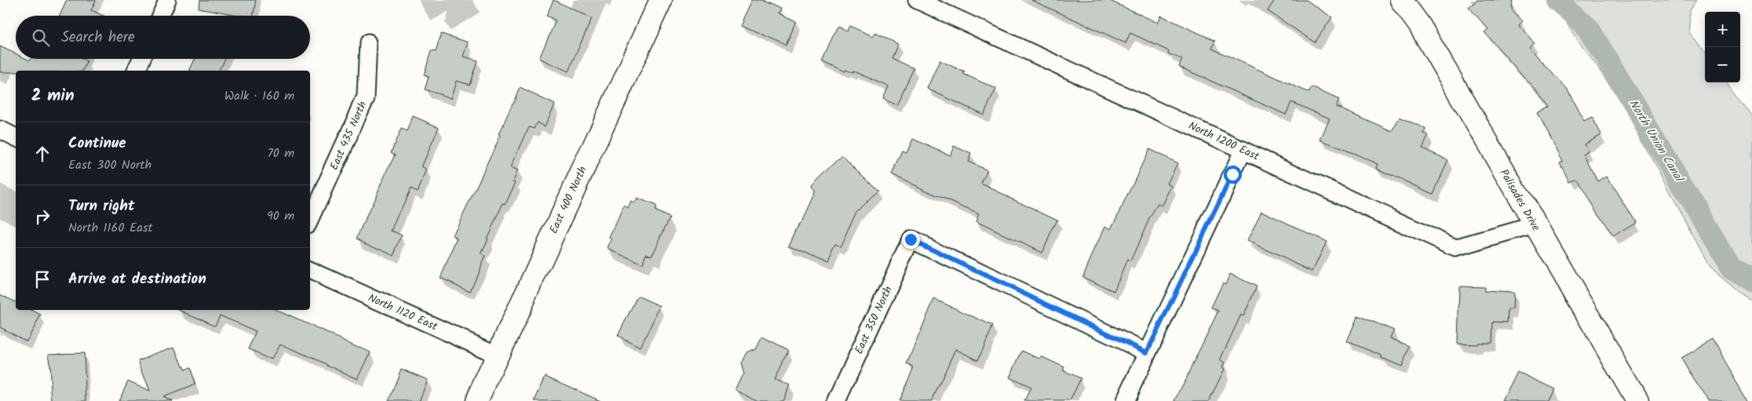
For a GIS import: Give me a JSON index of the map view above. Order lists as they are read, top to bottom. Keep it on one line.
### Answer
{"streets":{"street":["East 435 North","North 1200 East","East 400 North","Palisades Drive","North 1120 East","East 350 North"]},"crossings":[["North 1200 East","Palisades Drive"],["East 400 North","North 1120 East"]],"water":["North Union Canal"],"page":{"map_buttons":["+","−"],"search":"Search here","heading":["2 min","Walk · 160 m"],"list":[["Continue","East 300 North","70 m"],["Turn right","North 1160 East","90 m"],"Arrive at destination"]}}
